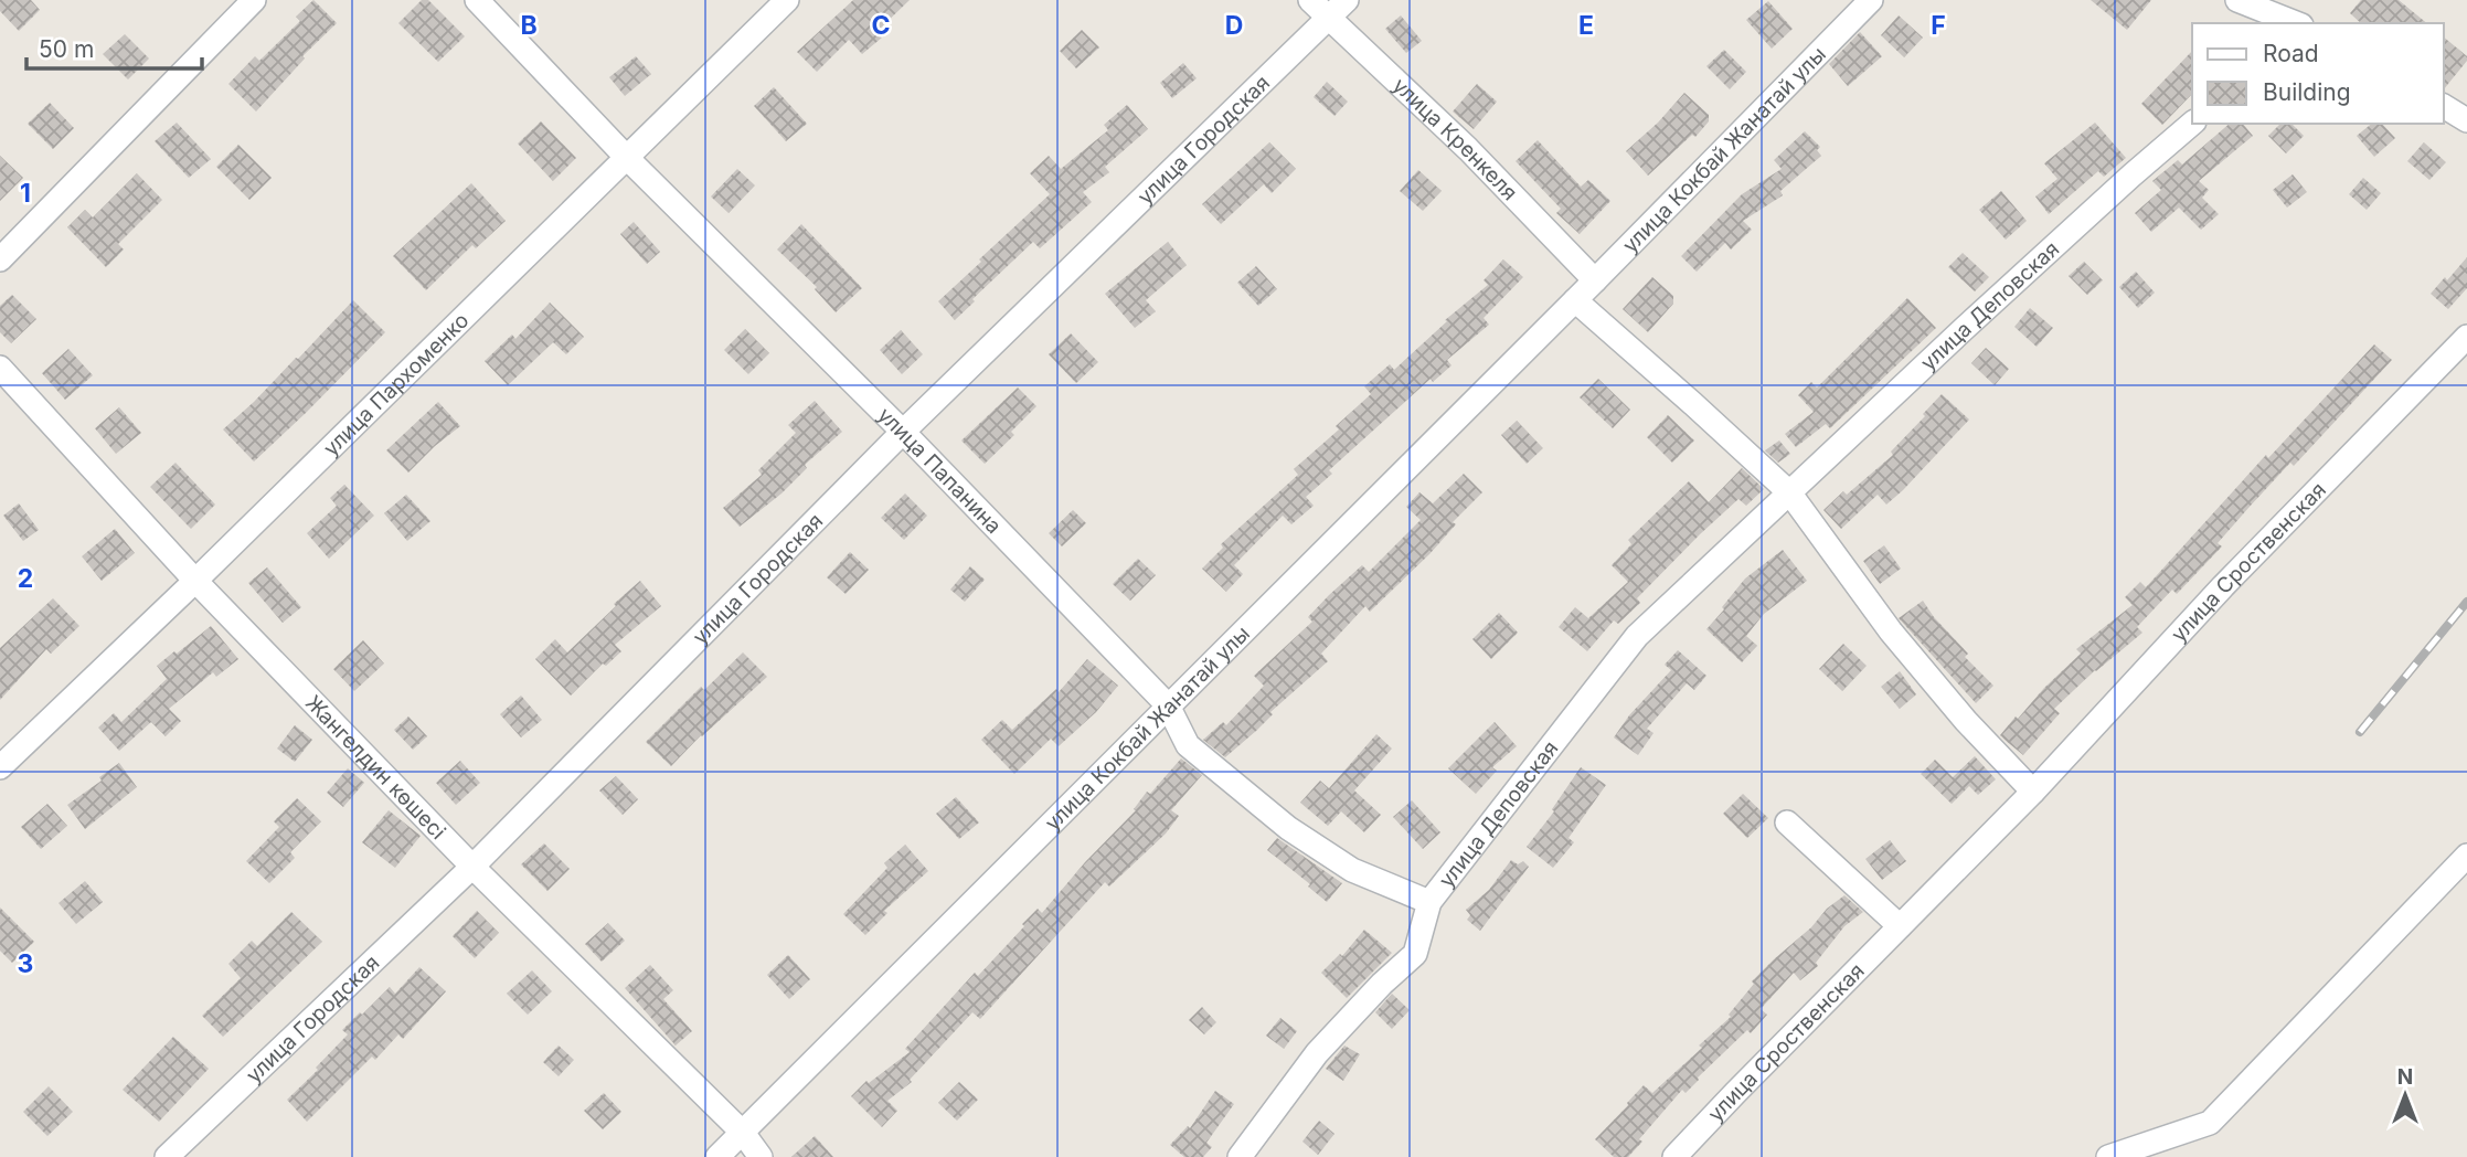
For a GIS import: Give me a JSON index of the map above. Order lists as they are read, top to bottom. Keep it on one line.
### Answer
{"streets":{"street":["улица Городская","улица Кренкеля","улица Кокбай Жанатай улы","улица Деповская","улица Пархоменко","улица Папанина","улица Сроственская","Жангелдин көшесі"]},"crossings":[["улица Городская","улица Кренкеля"],["улица Городская","улица Папанина"],["улица Городская","Жангелдин көшесі"],["улица Кренкеля","улица Кокбай Жанатай улы"],["улица Кокбай Жанатай улы","улица Папанина"],["улица Кокбай Жанатай улы","Жангелдин көшесі"],["улица Деповская","улица Папанина"],["улица Пархоменко","улица Папанина"],["улица Пархоменко","Жангелдин көшесі"]],"legend":["Road","Building"],"scale_bar":"50 m","north":"top","grid":{"columns":["B","C","D","E","F"],"rows":["1","2","3"]}}
